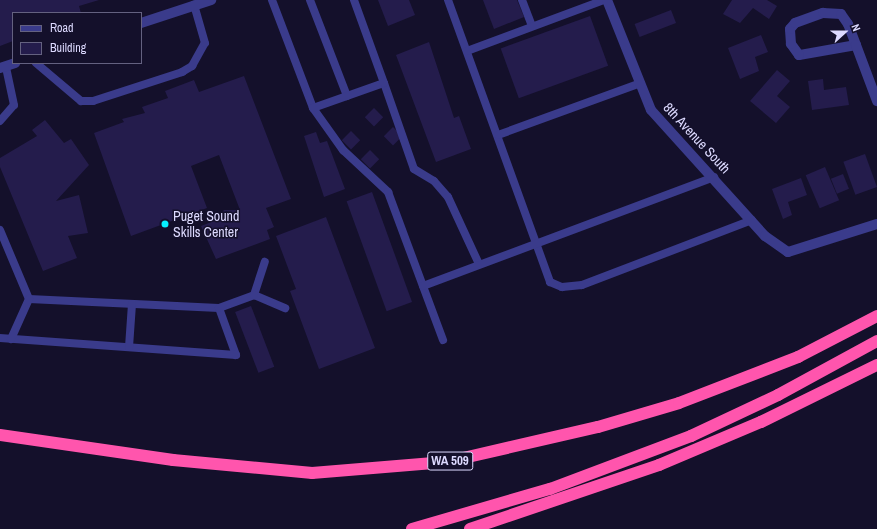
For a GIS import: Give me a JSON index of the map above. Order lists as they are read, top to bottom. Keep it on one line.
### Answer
{"streets":{"highway":["WA 509"],"street":["8th Avenue South"]},"places":["Puget Sound Skills Center"],"legend":["Road","Building"],"north":"right"}
